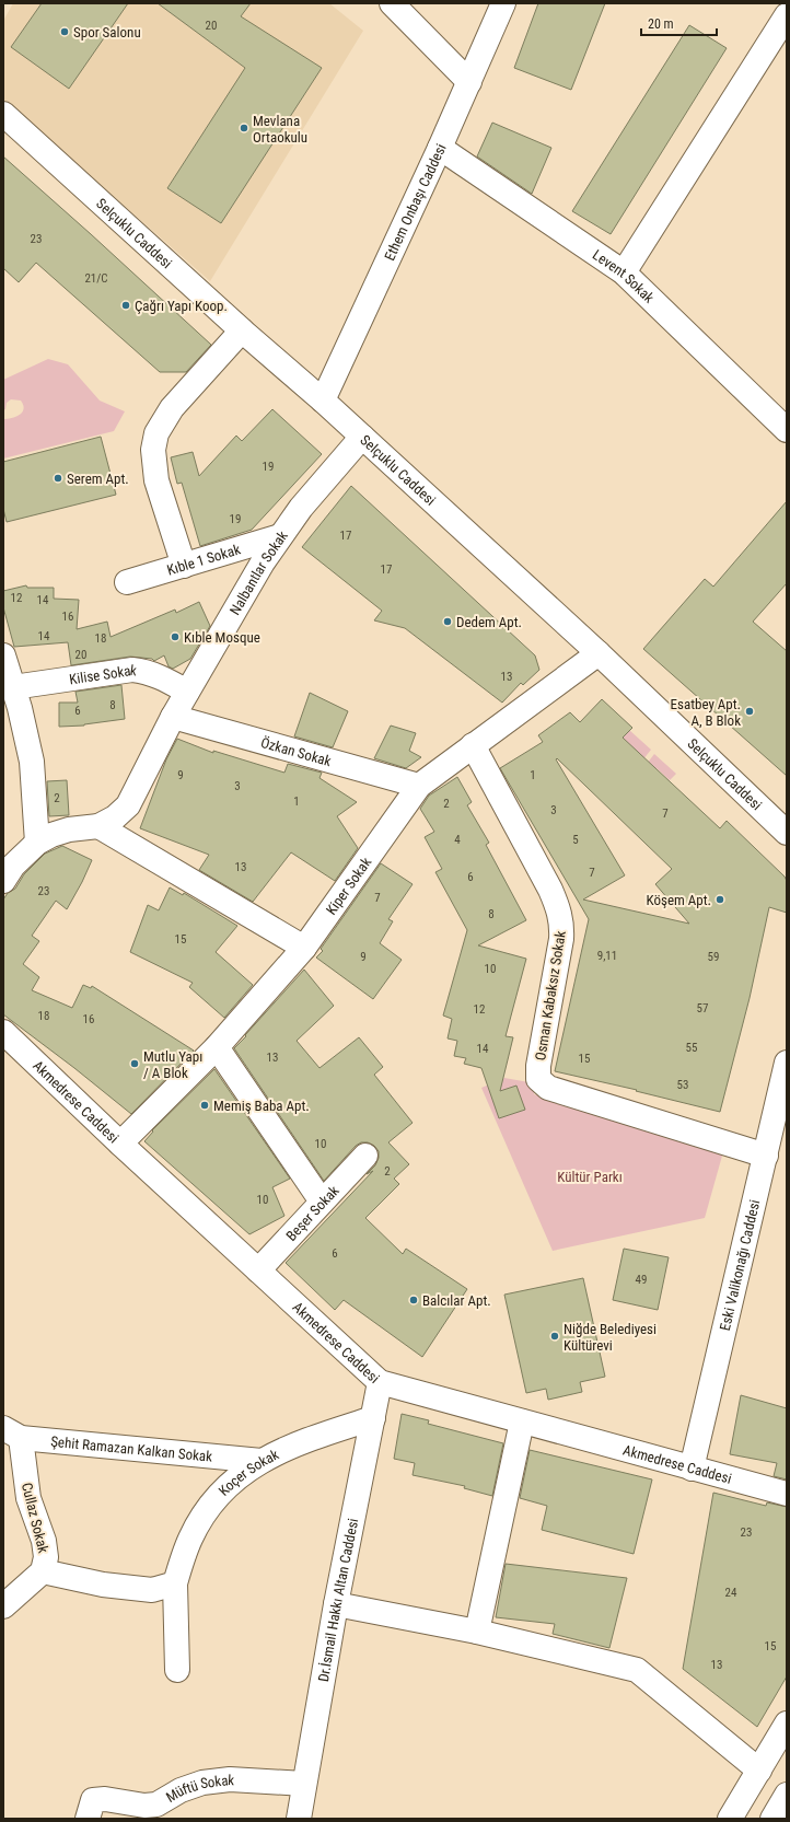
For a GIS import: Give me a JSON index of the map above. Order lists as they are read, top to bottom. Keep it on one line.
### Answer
{"streets":{"street":["Ethem Onbaşı Caddesi","Selçuklu Caddesi","Levent Sokak","Kıble 1 Sokak","Nalbantlar Sokak","Kilise Sokak","Özkan Sokak","Kiper Sokak","Osman Kabaksız Sokak","Akmedrese Caddesi","Beşer Sokak","Eski Valikonağı Caddesi","Şehit Ramazan Kalkan Sokak","Koçer Sokak","Cullaz Sokak","Dr.İsmail Hakkı Altan Caddesi","Müftü Sokak"]},"crossings":[["Ethem Onbaşı Caddesi","Selçuklu Caddesi"],["Ethem Onbaşı Caddesi","Levent Sokak"],["Selçuklu Caddesi","Nalbantlar Sokak"],["Selçuklu Caddesi","Kiper Sokak"],["Kıble 1 Sokak","Nalbantlar Sokak"],["Nalbantlar Sokak","Kilise Sokak"],["Nalbantlar Sokak","Özkan Sokak"],["Özkan Sokak","Kiper Sokak"],["Kiper Sokak","Osman Kabaksız Sokak"],["Kiper Sokak","Akmedrese Caddesi"],["Osman Kabaksız Sokak","Eski Valikonağı Caddesi"],["Akmedrese Caddesi","Beşer Sokak"],["Akmedrese Caddesi","Eski Valikonağı Caddesi"],["Akmedrese Caddesi","Dr.İsmail Hakkı Altan Caddesi"],["Şehit Ramazan Kalkan Sokak","Koçer Sokak"],["Şehit Ramazan Kalkan Sokak","Cullaz Sokak"],["Koçer Sokak","Dr.İsmail Hakkı Altan Caddesi"],["Dr.İsmail Hakkı Altan Caddesi","Müftü Sokak"]],"parks":["Kültür Parkı"],"places":["Spor Salonu","Mevlana Ortaokulu","Çağrı Yapı Koop.","Serem Apt.","Dedem Apt.","Kıble Mosque","Esatbey Apt. A, B Blok","Köşem Apt.","Mutlu Yapı / A Blok","Memiş Baba Apt.","Balcılar Apt.","Niğde Belediyesi Kültürevi"],"house_numbers":["20","23","21/C","19","19","17","17","12","14","16","14","18","20","13","8","6","9","1","3","2","1","2","3","7","4","5","13","7","6","23","7","8","15","9,11","9","59","10","57","12","18","16","55","14","13","15","53","10","2","10","6","49","23","24","15","13"],"scale_bar":"20 m"}
